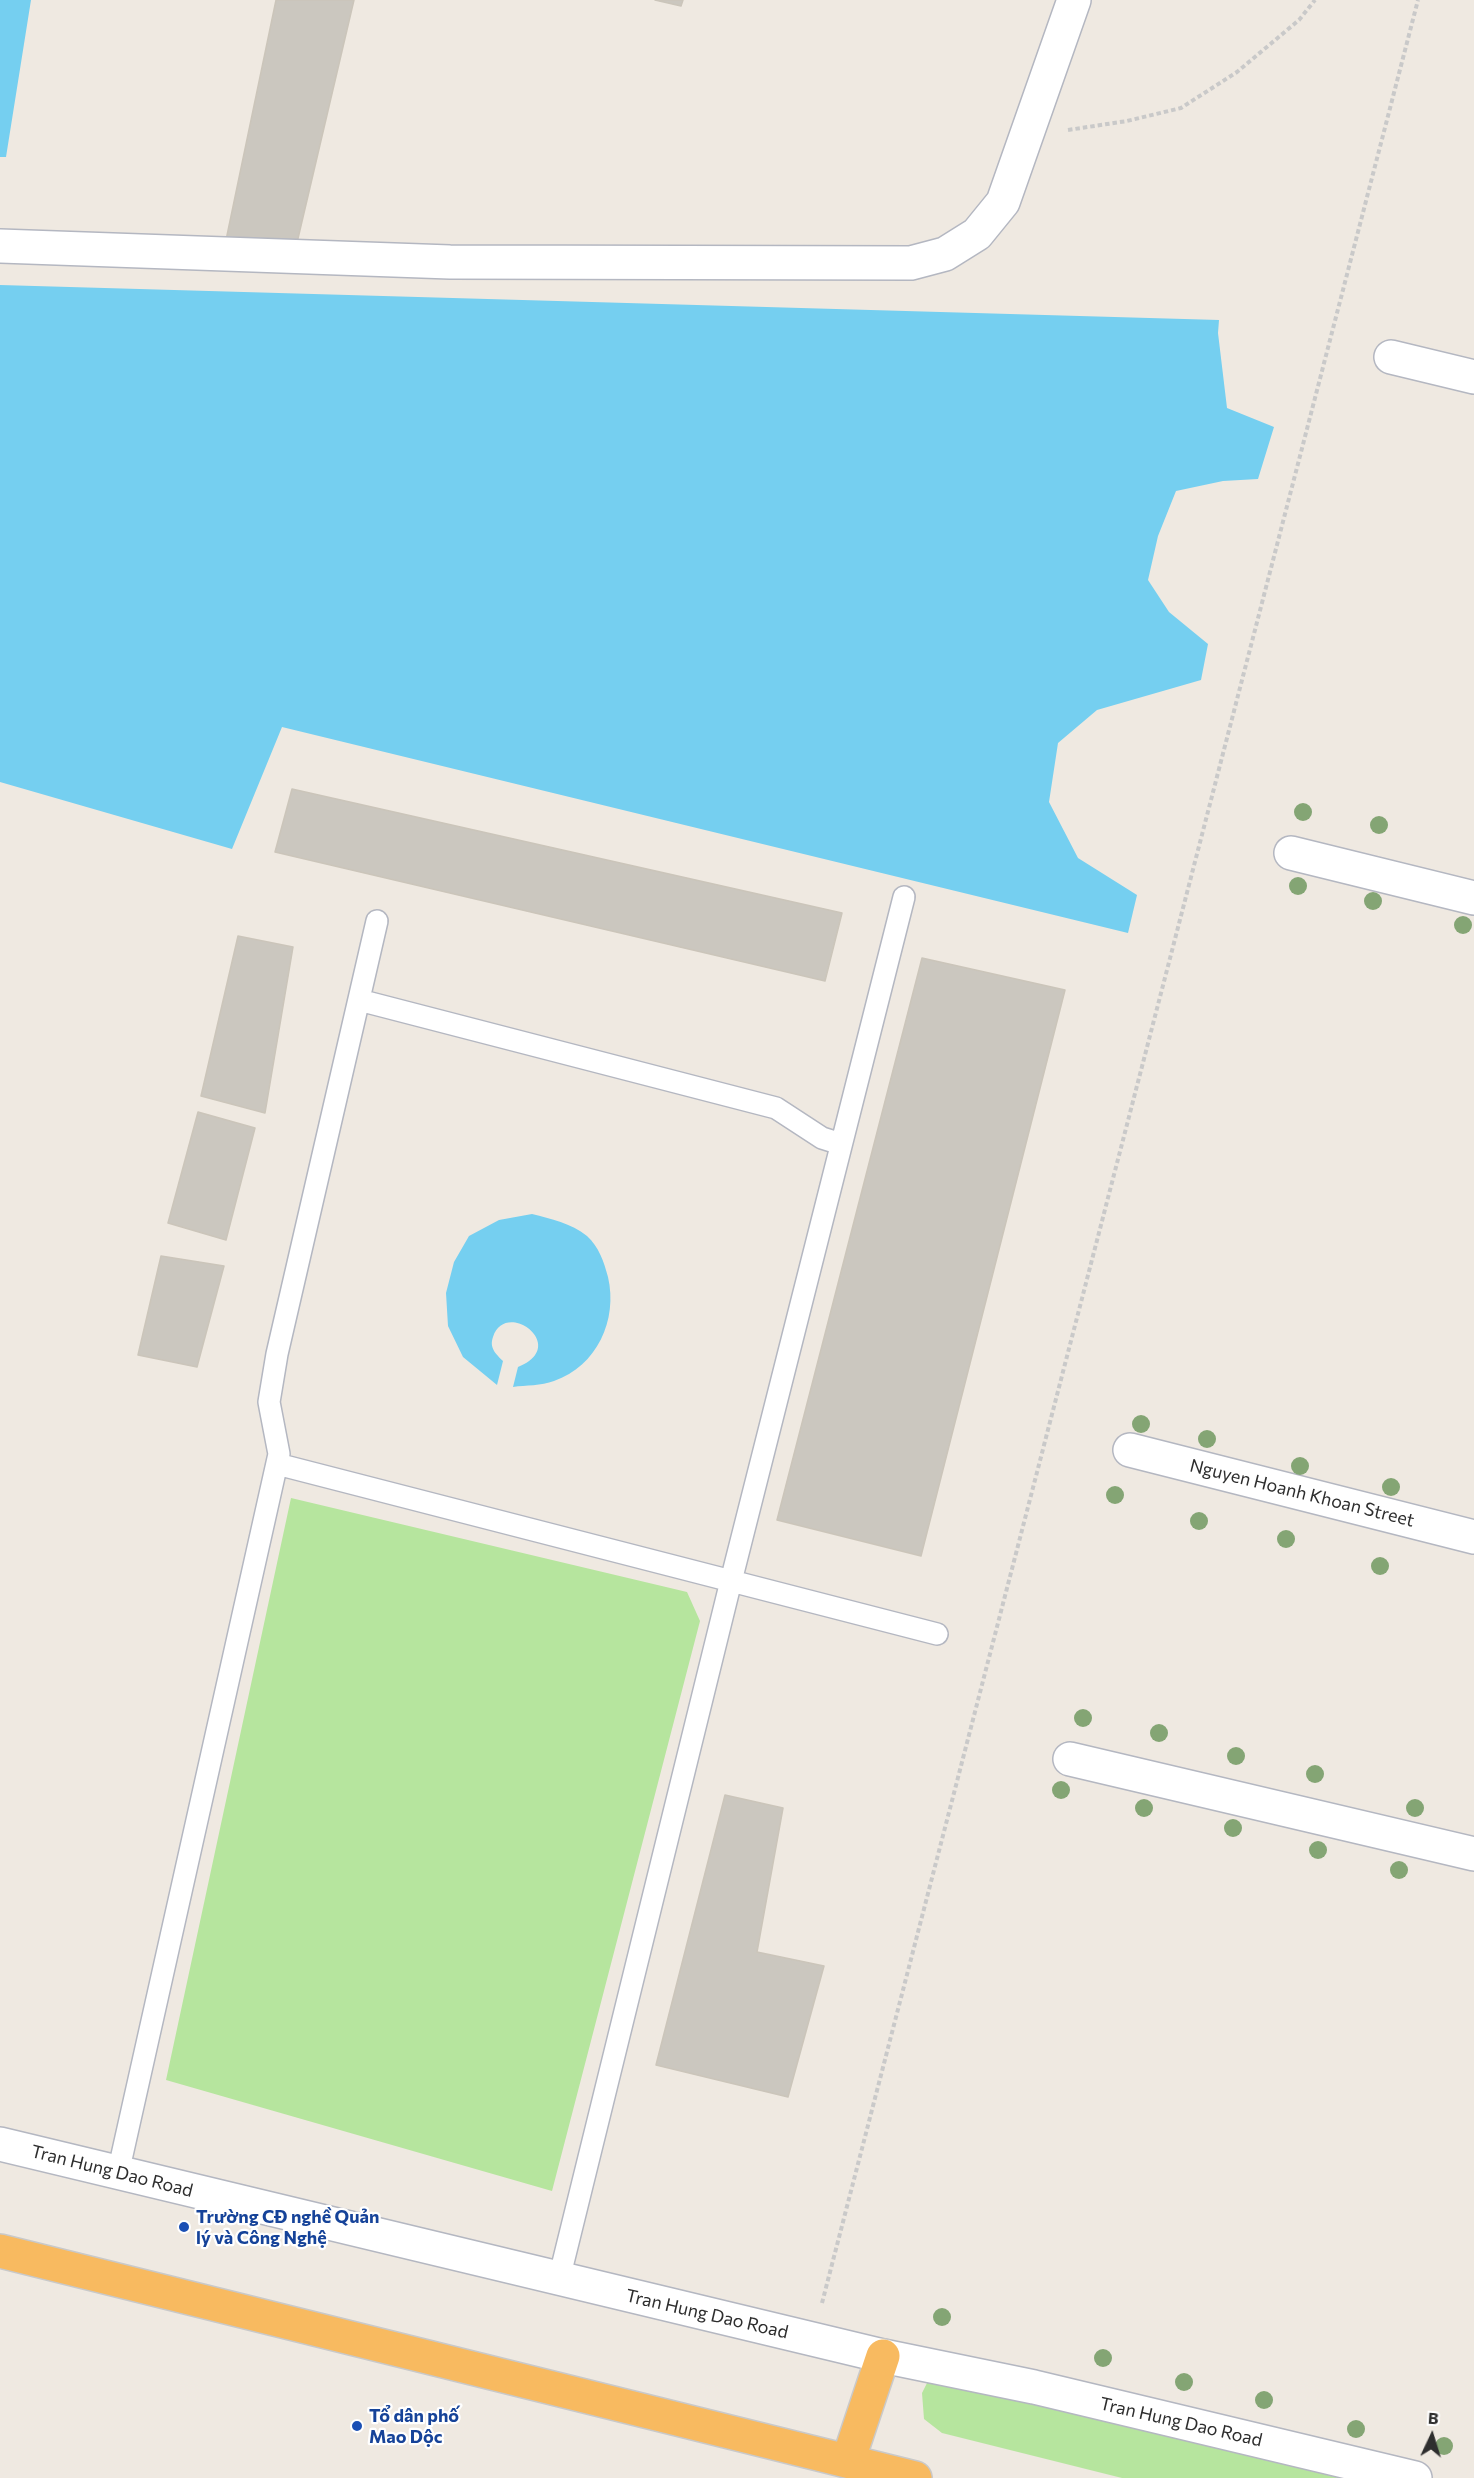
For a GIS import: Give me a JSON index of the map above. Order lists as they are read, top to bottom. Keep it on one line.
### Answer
{"streets":{"street":["Nguyen Hoanh Khoan Street","Tran Hung Dao Road"]},"places":["Trường CĐ nghề Quản lý và Công Nghệ","Tổ dân phố Mao Dộc"],"north":"top"}
